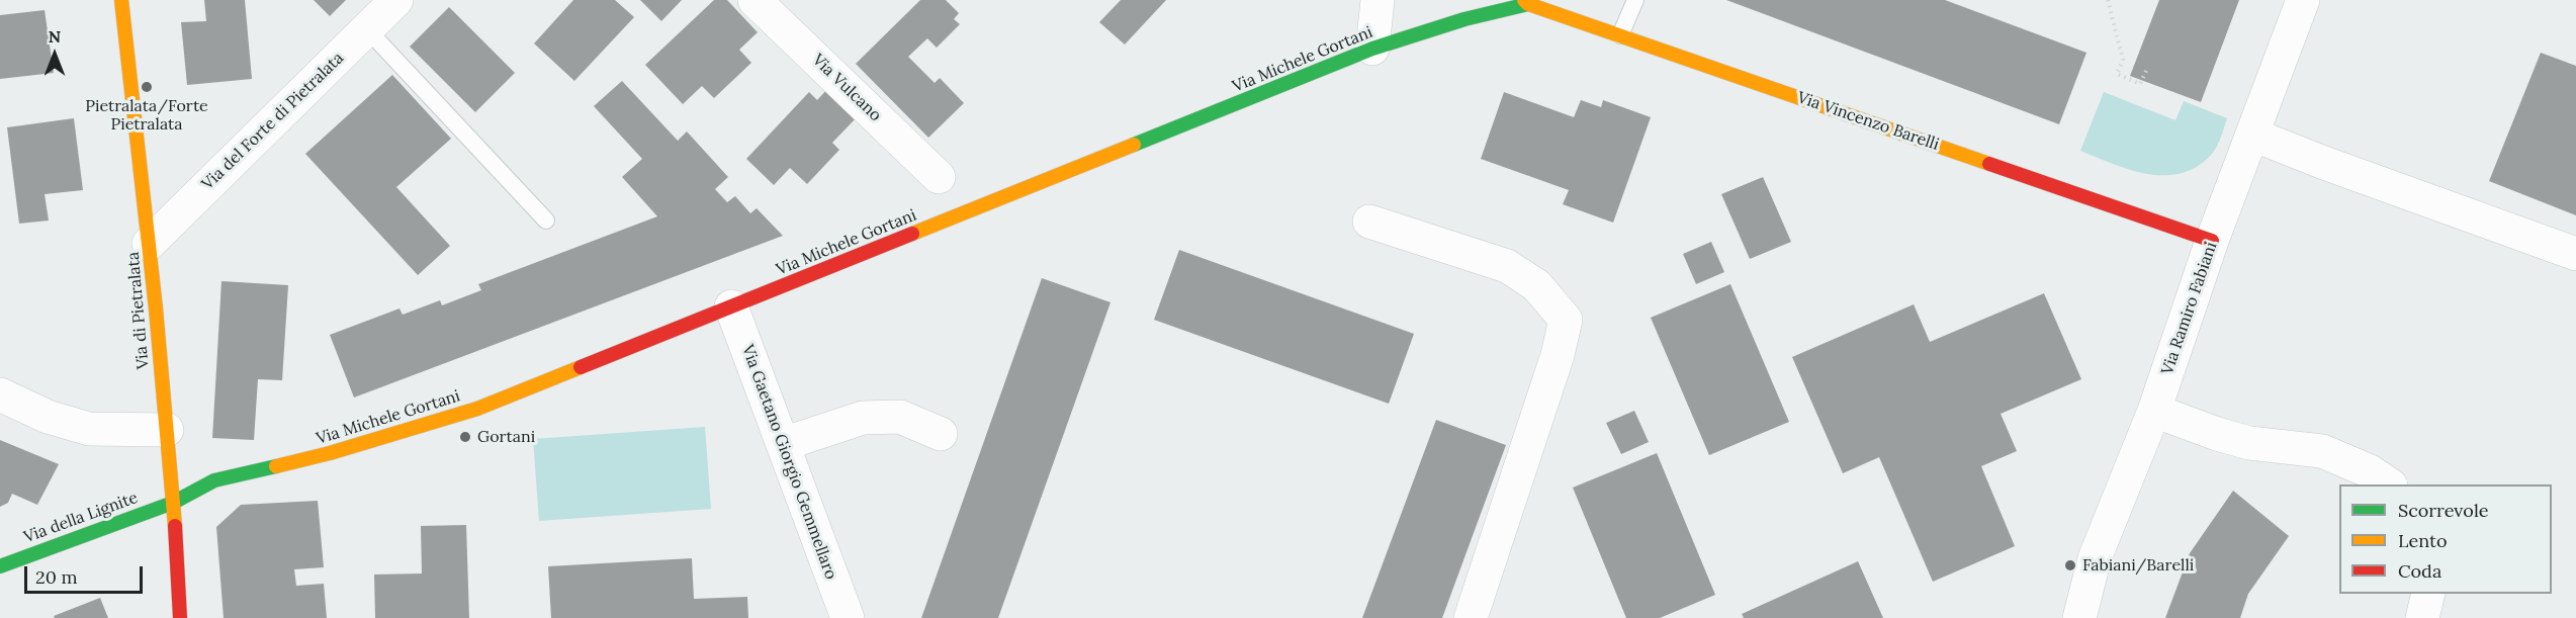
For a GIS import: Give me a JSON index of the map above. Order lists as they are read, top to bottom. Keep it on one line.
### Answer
{"streets":{"street":["Via Michele Gortani","Via Vulcano","Via del Forte di Pietralata","Via Vincenzo Barelli","Via Ramiro Fabiani","Via di Pietralata","Via Gaetano Giorgio Gemmellaro","Via della Lignite"]},"crossings":[["Via Michele Gortani","Via Vincenzo Barelli"],["Via Michele Gortani","Via di Pietralata"],["Via Michele Gortani","Via Gaetano Giorgio Gemmellaro"],["Via Michele Gortani","Via della Lignite"],["Via del Forte di Pietralata","Via di Pietralata"],["Via Vincenzo Barelli","Via Ramiro Fabiani"],["Via di Pietralata","Via della Lignite"]],"places":["Pietralata/Forte Pietralata","Gortani","Fabiani/Barelli"],"legend":["Scorrevole","Lento","Coda"],"scale_bar":"20 m","north":"top"}
